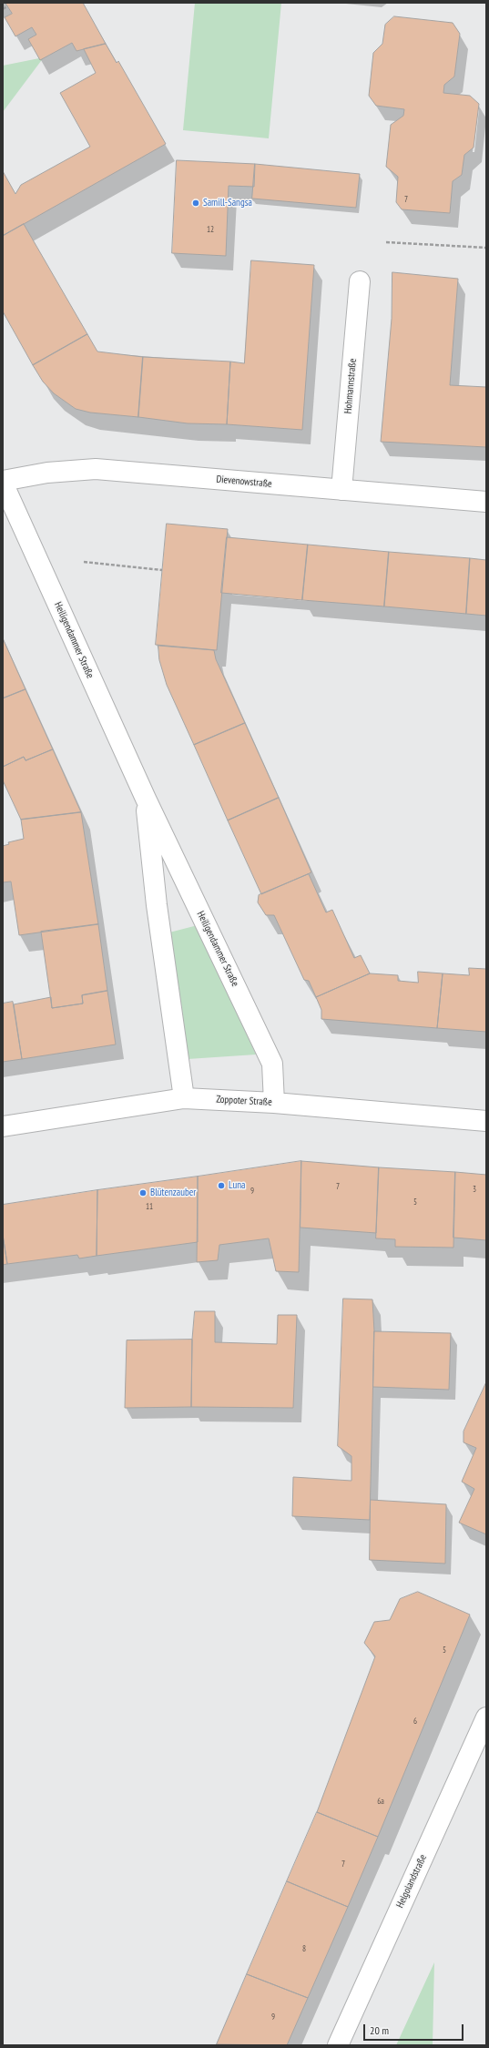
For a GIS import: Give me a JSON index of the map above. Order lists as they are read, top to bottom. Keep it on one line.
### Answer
{"streets":{"street":["Hohmannstraße","Dievenowstraße","Heiligendammer Straße","Zoppoter Straße","Helgolandstraße"]},"crossings":[["Hohmannstraße","Dievenowstraße"],["Dievenowstraße","Heiligendammer Straße"],["Heiligendammer Straße","Zoppoter Straße"]],"places":["Samill-Sangsa","Luna","Blütenzauber"],"house_numbers":["7","12","7","3","9","5","11","5","6","6a","7","8","9"],"scale_bar":"20 m"}
